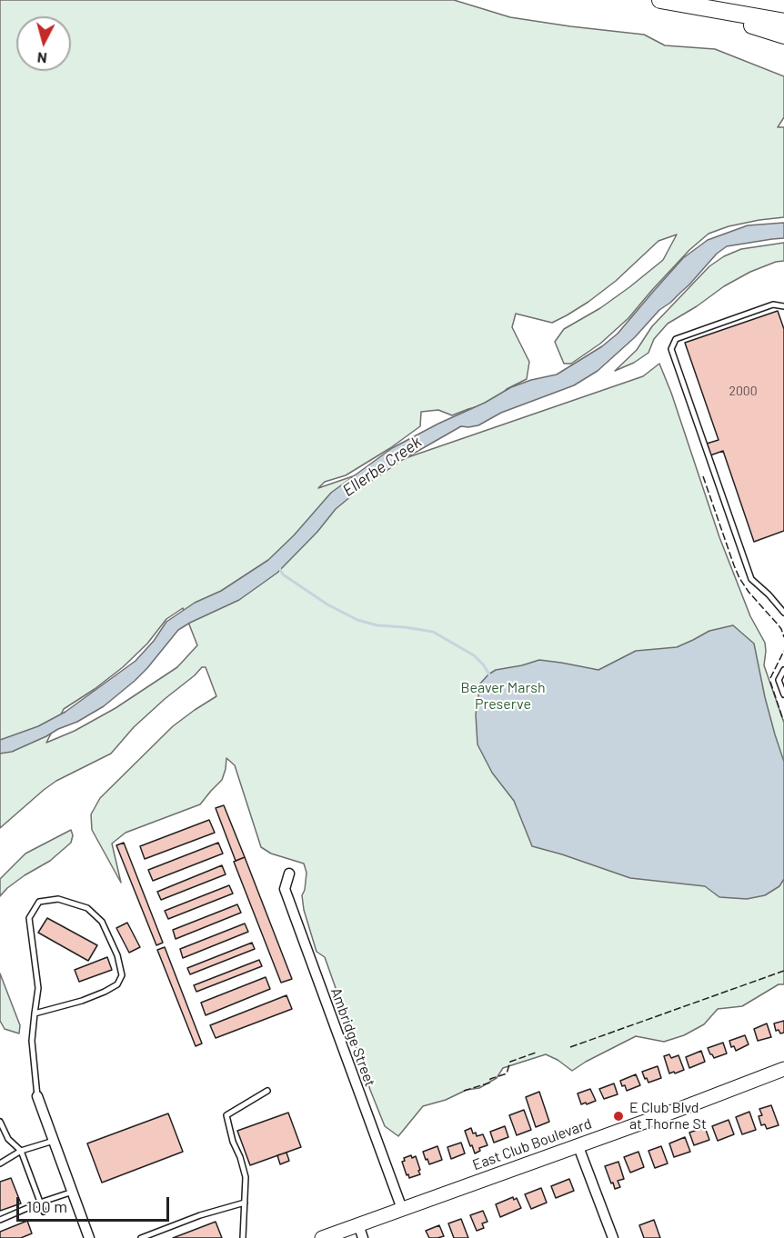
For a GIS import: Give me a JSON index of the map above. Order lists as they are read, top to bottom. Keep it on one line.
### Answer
{"streets":{"street":["Ambridge Street","East Club Boulevard"]},"crossings":[["Ambridge Street","East Club Boulevard"]],"water":["Ellerbe Creek"],"parks":["Beaver Marsh Preserve"],"places":["E Club Blvd at Thorne St"],"house_numbers":["2000"],"scale_bar":"100 m","north":"bottom"}
